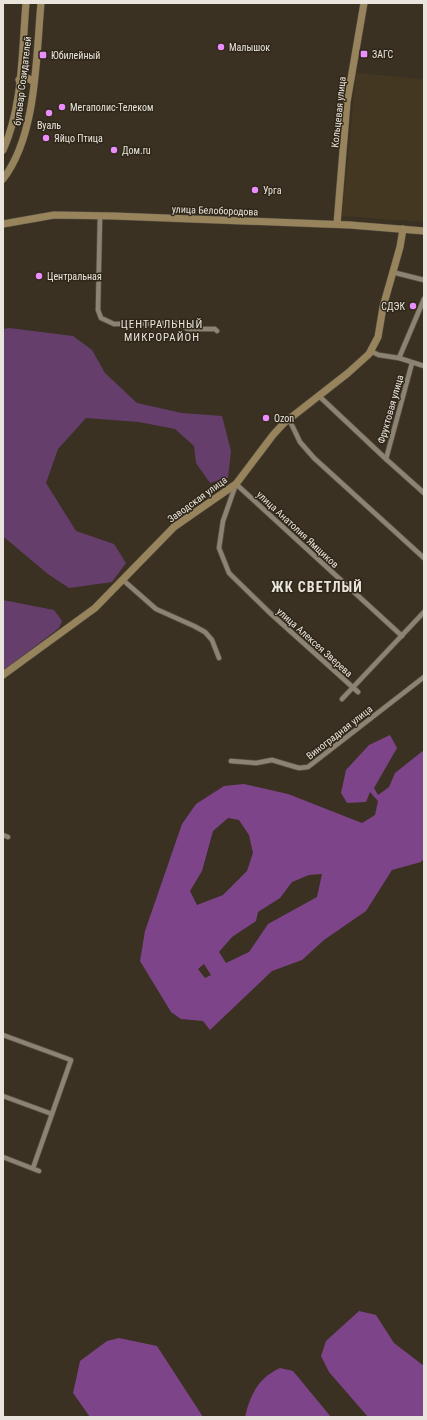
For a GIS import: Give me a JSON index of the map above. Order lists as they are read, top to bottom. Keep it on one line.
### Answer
{"streets":{"street":["бульвар Созидателей","Кольцевая улица","улица Белобородова","Фруктовая улица","Заводская улица","улица Анатолия Ямщиков","улица Алексея Зверева","Виноградная улица"]},"crossings":[["Кольцевая улица","улица Белобородова"],["улица Белобородова","Заводская улица"],["Заводская улица","улица Анатолия Ямщиков"],["Заводская улица","улица Алексея Зверева"],["улица Анатолия Ямщиков","улица Алексея Зверева"]],"districts":["ЦЕНТРАЛЬНЫЙ МИКРОРАЙОН","ЖК СВЕТЛЫЙ"],"places":{"other":["Малышок","Мегаполис-Телеком","Вуаль","Яйцо Птица","Дом.ru","Урга","Центральная","СДЭК","Ozon"],"transit":["ЗАГС","Юбилейный"]}}
